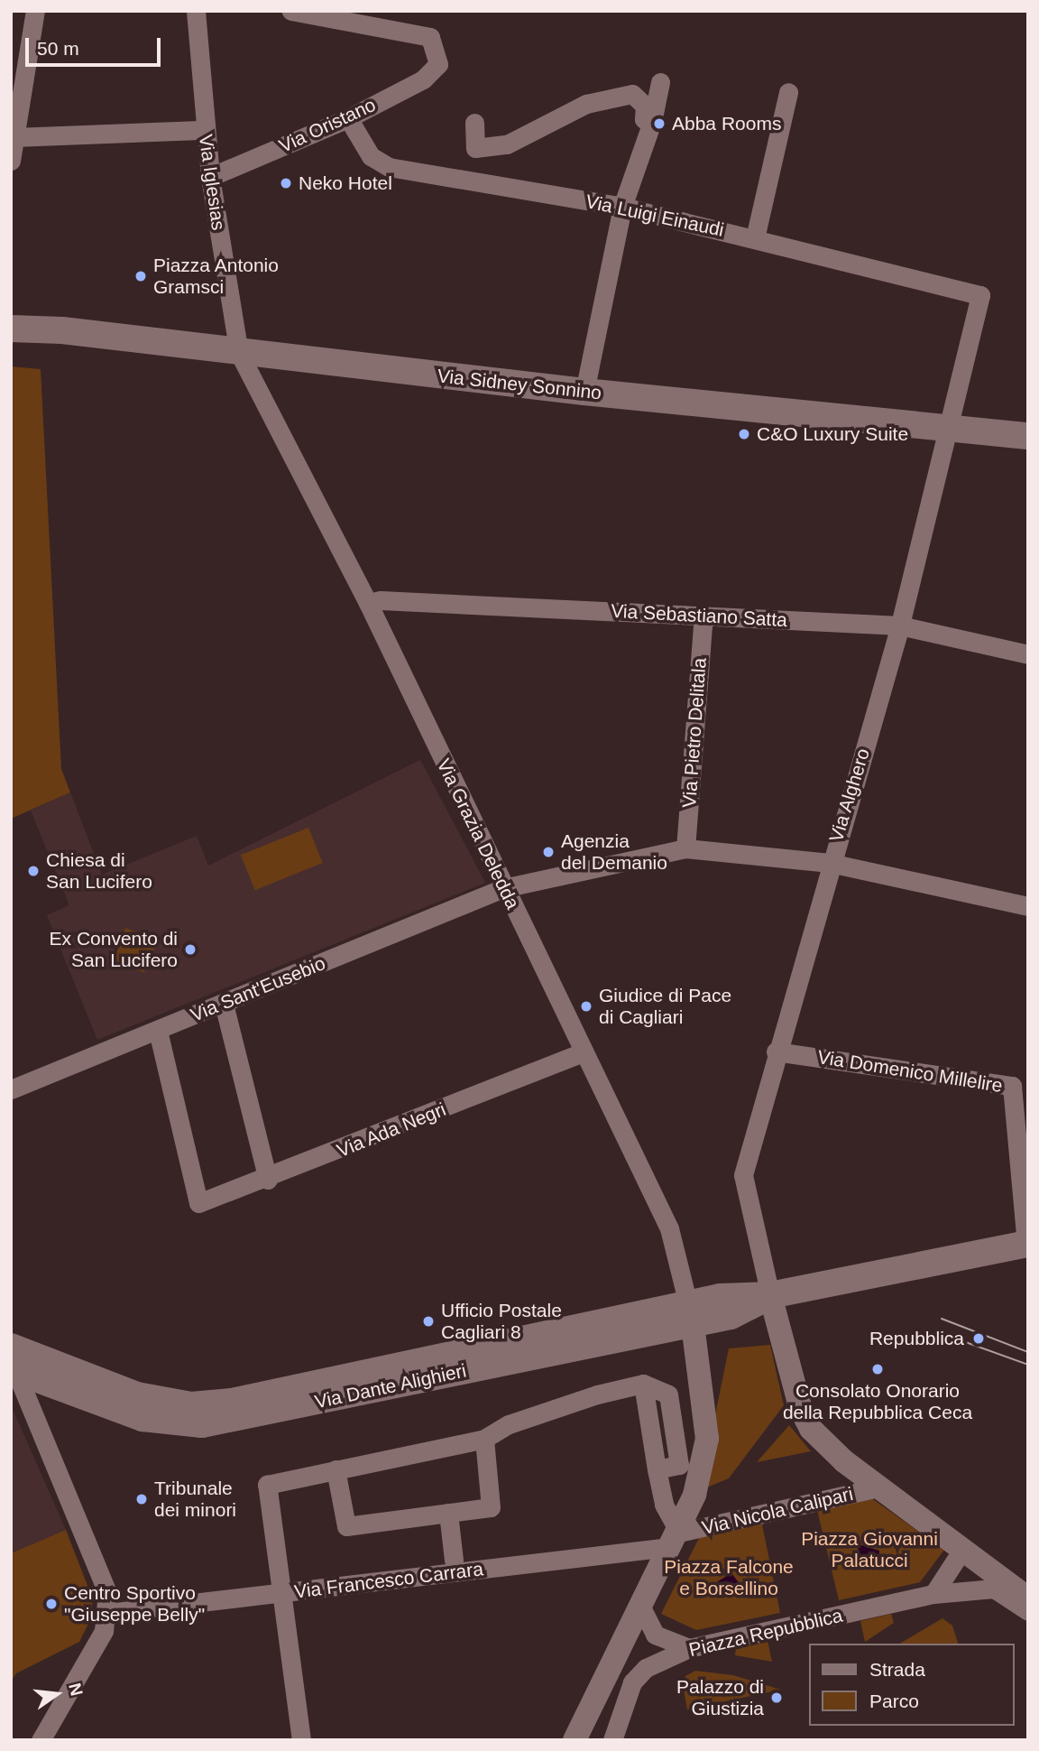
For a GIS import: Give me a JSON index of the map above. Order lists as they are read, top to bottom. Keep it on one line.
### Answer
{"streets":{"main road":["Via Sidney Sonnino","Via Dante Alighieri"],"street":["Via Oristano","Via Iglesias","Via Luigi Einaudi","Via Sebastiano Satta","Via Pietro Delitala","Via Alghero","Via Grazia Deledda","Via Sant'Eusebio","Via Domenico Millelire","Via Ada Negri","Via Nicola Calipari","Via Francesco Carrara","Piazza Repubblica"]},"crossings":[["Via Oristano","Via Iglesias"],["Via Oristano","Via Luigi Einaudi"],["Via Iglesias","Via Sidney Sonnino"],["Via Iglesias","Via Grazia Deledda"],["Via Luigi Einaudi","Via Alghero"],["Via Sidney Sonnino","Via Alghero"],["Via Sidney Sonnino","Via Grazia Deledda"],["Via Sebastiano Satta","Via Pietro Delitala"],["Via Sebastiano Satta","Via Alghero"],["Via Sebastiano Satta","Via Grazia Deledda"],["Via Pietro Delitala","Via Sant'Eusebio"],["Via Alghero","Via Sant'Eusebio"],["Via Alghero","Via Domenico Millelire"],["Via Alghero","Via Dante Alighieri"],["Via Grazia Deledda","Via Sant'Eusebio"],["Via Grazia Deledda","Via Ada Negri"],["Via Grazia Deledda","Via Dante Alighieri"],["Via Sant'Eusebio","Via Ada Negri"],["Via Domenico Millelire","Via Dante Alighieri"],["Via Nicola Calipari","Via Francesco Carrara"]],"parks":["Piazza Giovanni Palatucci","Piazza Falcone e Borsellino"],"places":["Abba Rooms","Neko Hotel","Piazza Antonio Gramsci","C&O Luxury Suite","Agenzia del Demanio","Chiesa di San Lucifero","Ex Convento di San Lucifero","Giudice di Pace di Cagliari","Ufficio Postale Cagliari 8","Repubblica","Consolato Onorario della Repubblica Ceca","Tribunale dei minori","Centro Sportivo \"Giuseppe Belly\"","Palazzo di Giustizia"],"legend":["Strada","Parco"],"scale_bar":"50 m","north":"right"}
